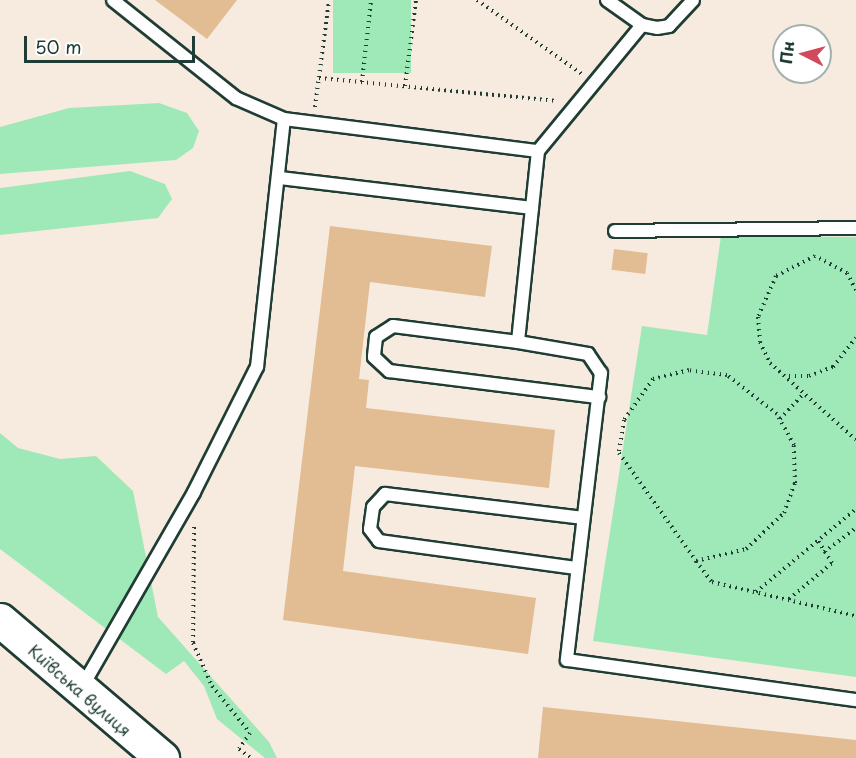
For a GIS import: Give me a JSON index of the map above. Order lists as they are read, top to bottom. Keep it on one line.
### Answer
{"streets":{"main road":["Київська вулиця"]},"scale_bar":"50 m","north":"left"}
